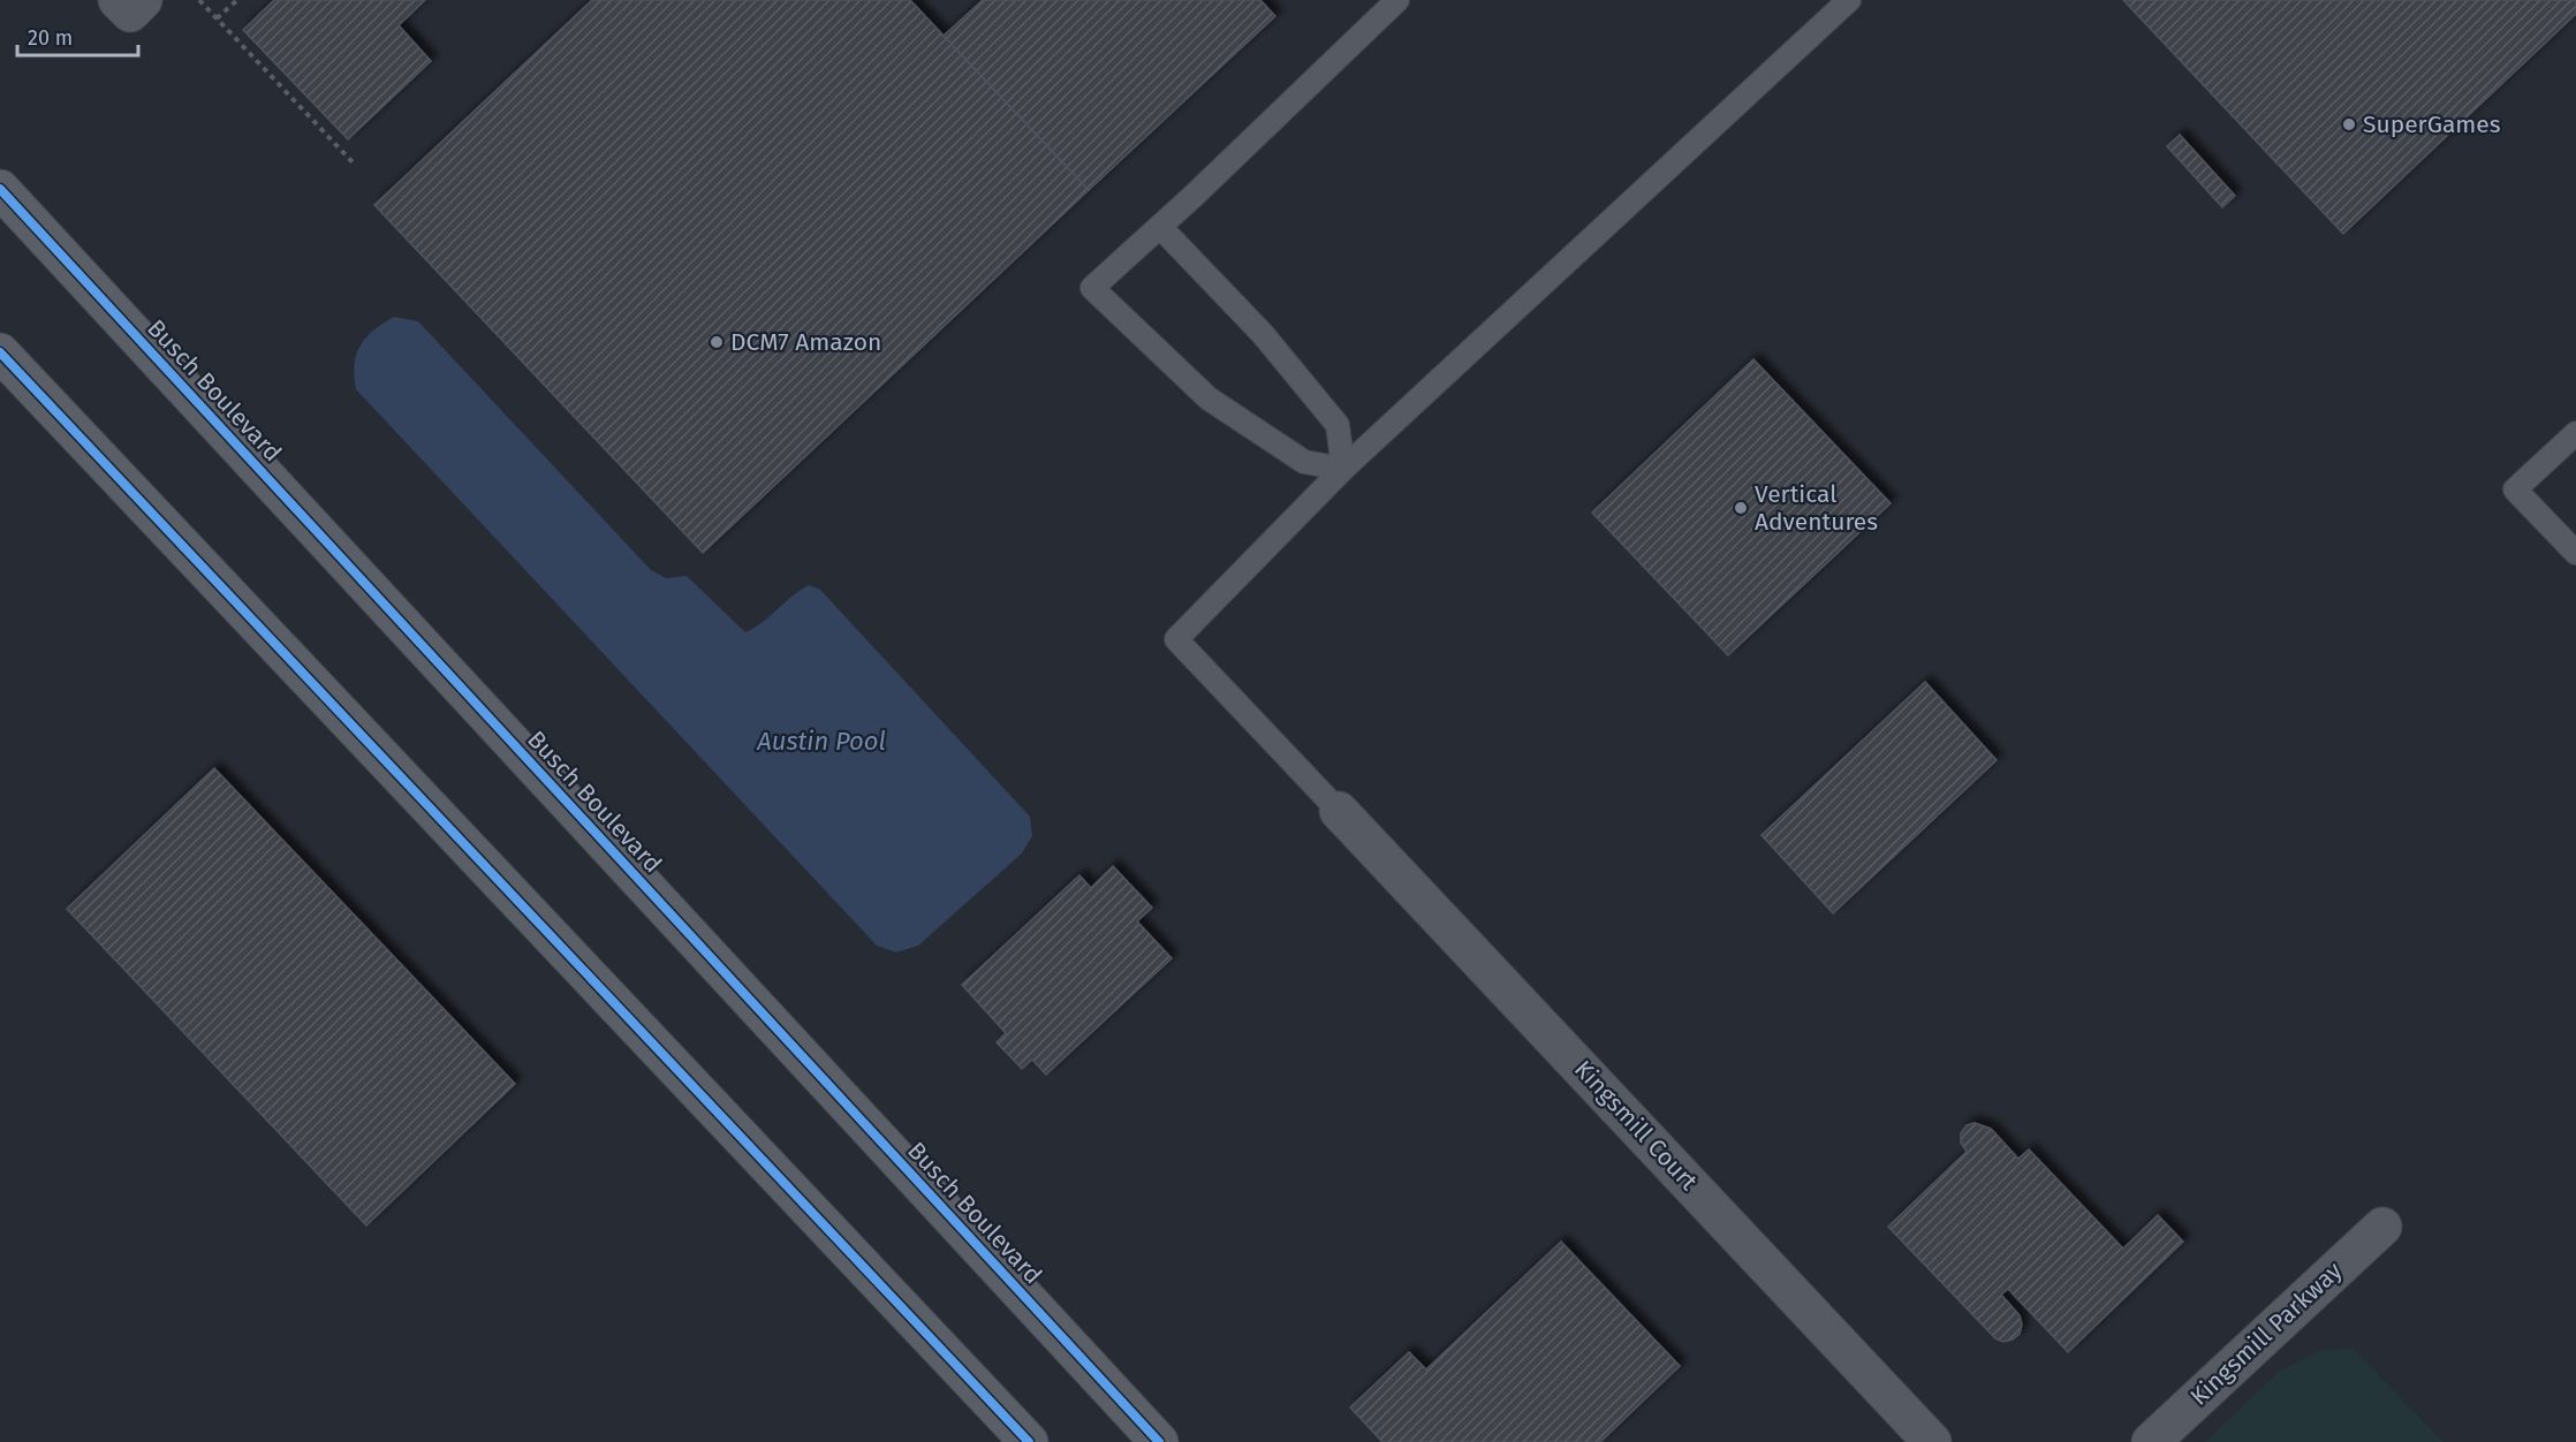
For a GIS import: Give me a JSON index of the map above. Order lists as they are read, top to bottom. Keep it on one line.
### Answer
{"streets":{"main road":["Busch Boulevard"],"street":["Kingsmill Court","Kingsmill Parkway"]},"water":["Austin Pool"],"places":["SuperGames","DCM7 Amazon","Vertical Adventures"],"scale_bar":"20 m"}
